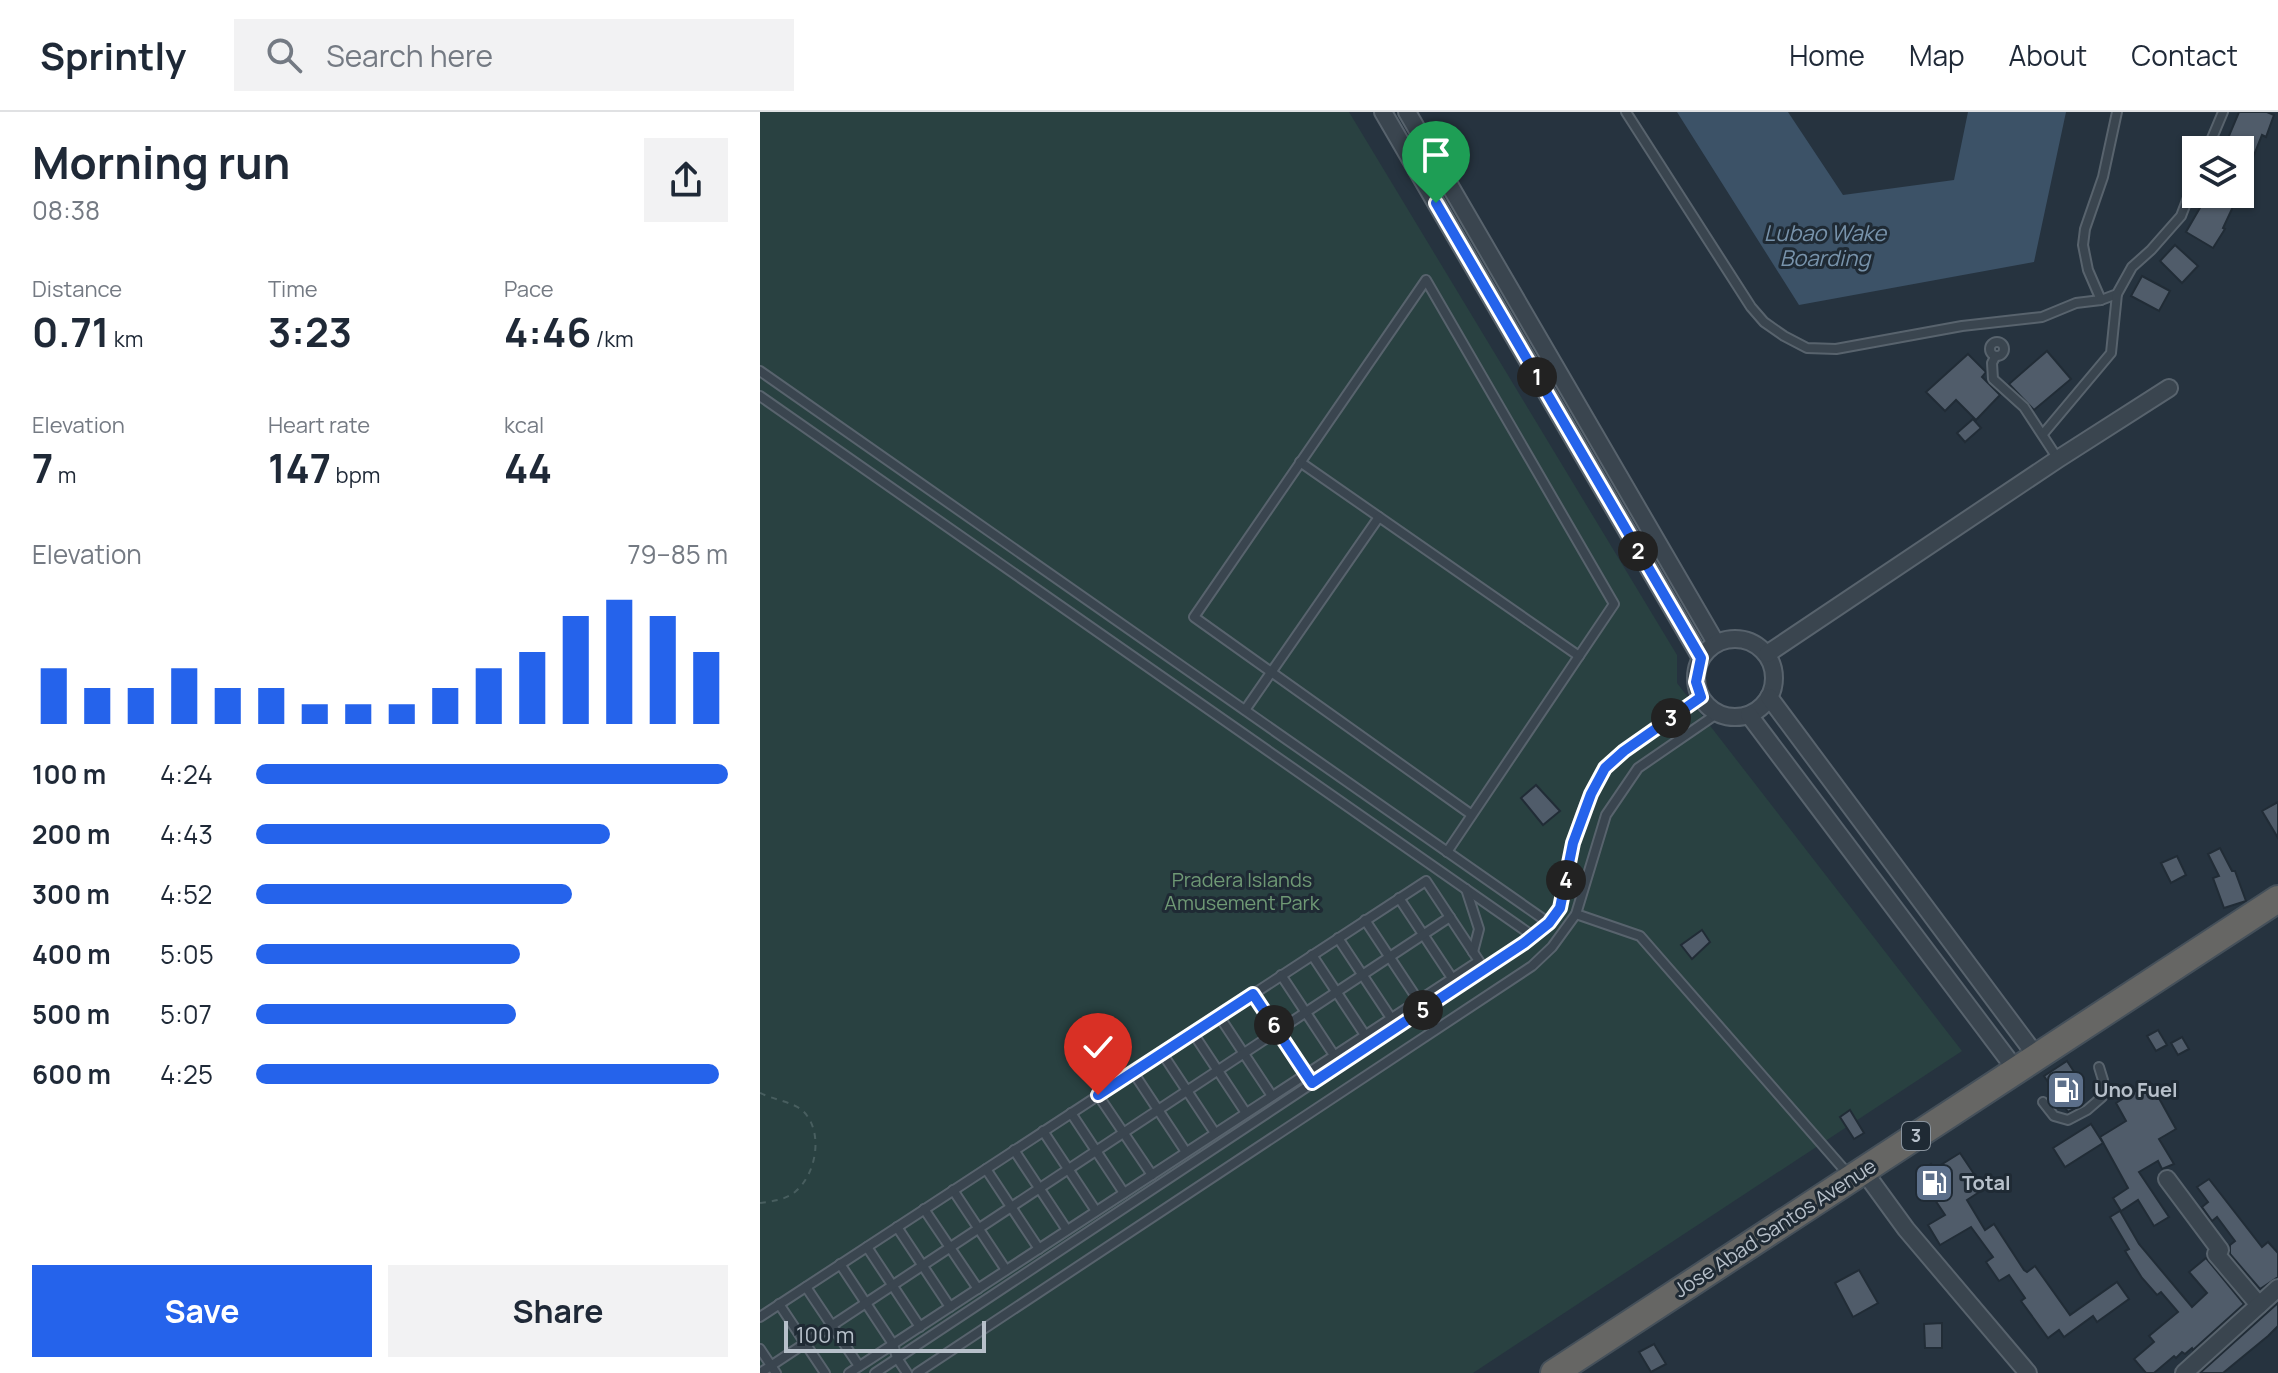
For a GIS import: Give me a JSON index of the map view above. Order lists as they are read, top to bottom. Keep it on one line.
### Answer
{"streets":{"highway":["3","Jose Abad Santos Avenue"]},"water":["Lubao Wake Boarding"],"parks":["Pradera Islands Amusement Park"],"places":{"fuel station":["Uno Fuel","Total"]},"scale_bar":"100 m","page":{"header":"Sprintly","search":"Search here","nav":["Home","Map","About","Contact"],"heading":["Morning run","08:38"],"stats":[["Distance","0.71 km"],["Time","3:23"],["Pace","4:46 /km"],["Elevation","7 m"],["Heart rate","147 bpm"],["kcal","44"]],"pins":["1","2","3","4","5","6"],"chart":["Elevation","79–85 m"],"list":[{"name":"100 m","note":"4:24"},{"name":"200 m","note":"4:43"},{"name":"300 m","note":"4:52"},{"name":"400 m","note":"5:05"},{"name":"500 m","note":"5:07"},{"name":"600 m","note":"4:25"}],"buttons":["Save","Share"],"scale":"100 m"}}
